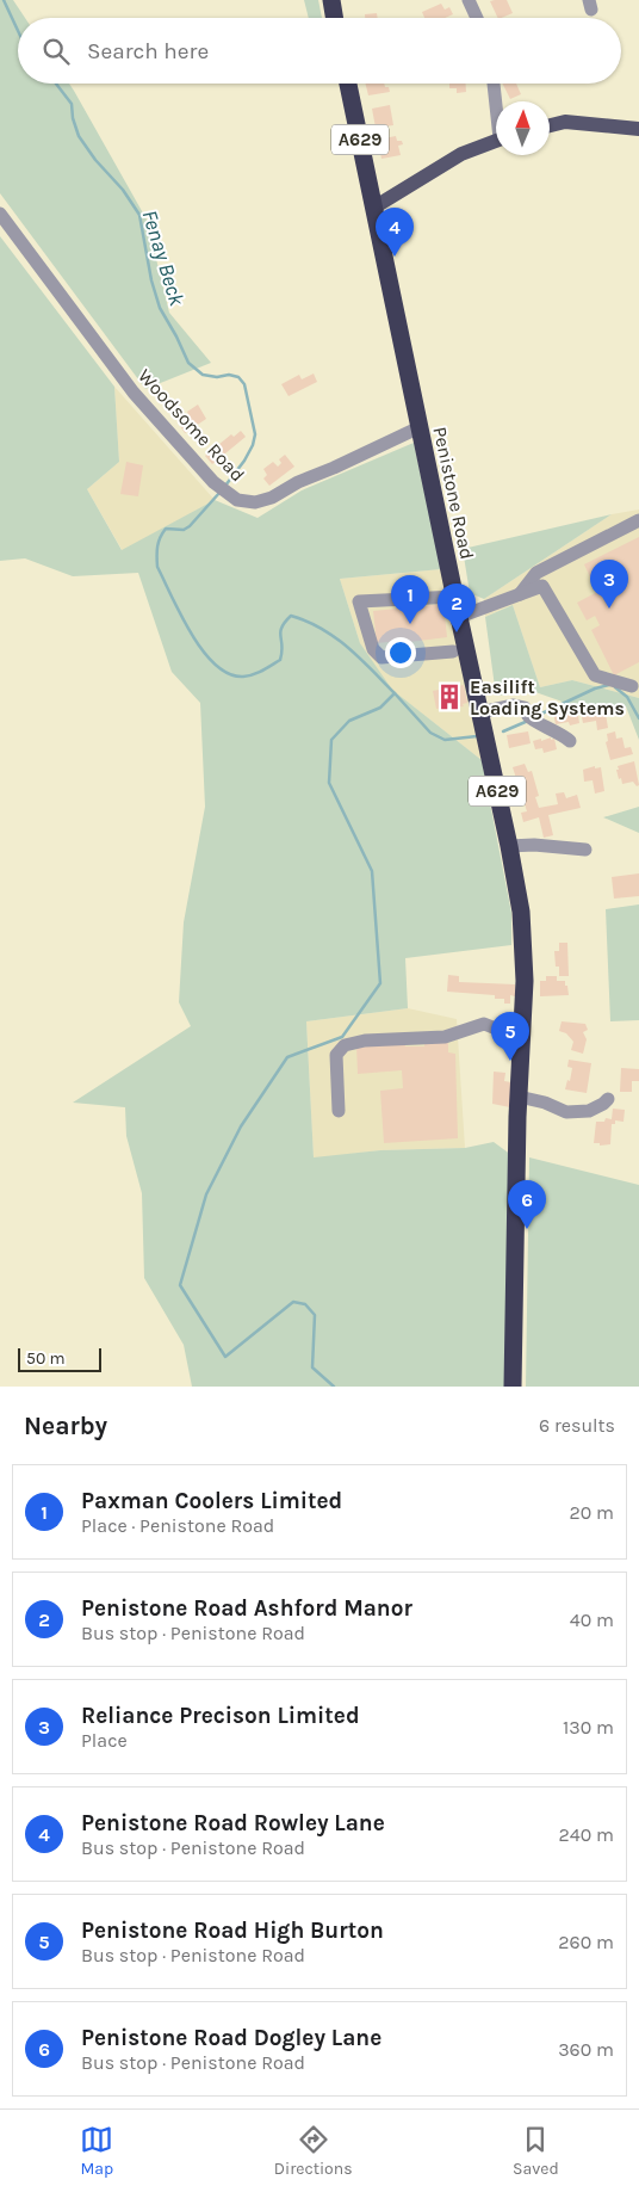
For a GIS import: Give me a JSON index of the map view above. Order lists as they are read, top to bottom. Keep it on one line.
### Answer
{"streets":{"highway":["A629","Penistone Road"],"street":["Woodsome Road"]},"crossings":[["Woodsome Road","Penistone Road"]],"water":["Fenay Beck"],"places":{"building":["Easilift Loading Systems"]},"scale_bar":"50 m","north":"top","page":{"search":"Search here","pins":["4","3","1","2","5","6"],"scale":"50 m","heading":["Nearby","6 results"],"list":[{"mark":"1","name":"Paxman Coolers Limited","note":"Place · Penistone Road","value":"20 m"},{"mark":"2","name":"Penistone Road Ashford Manor","note":"Bus stop · Penistone Road","value":"40 m"},{"mark":"3","name":"Reliance Precison Limited","note":"Place","value":"130 m"},{"mark":"4","name":"Penistone Road Rowley Lane","note":"Bus stop · Penistone Road","value":"240 m"},{"mark":"5","name":"Penistone Road High Burton","note":"Bus stop · Penistone Road","value":"260 m"},{"mark":"6","name":"Penistone Road Dogley Lane","note":"Bus stop · Penistone Road","value":"360 m"}],"nav":["Map","Directions","Saved"]}}
